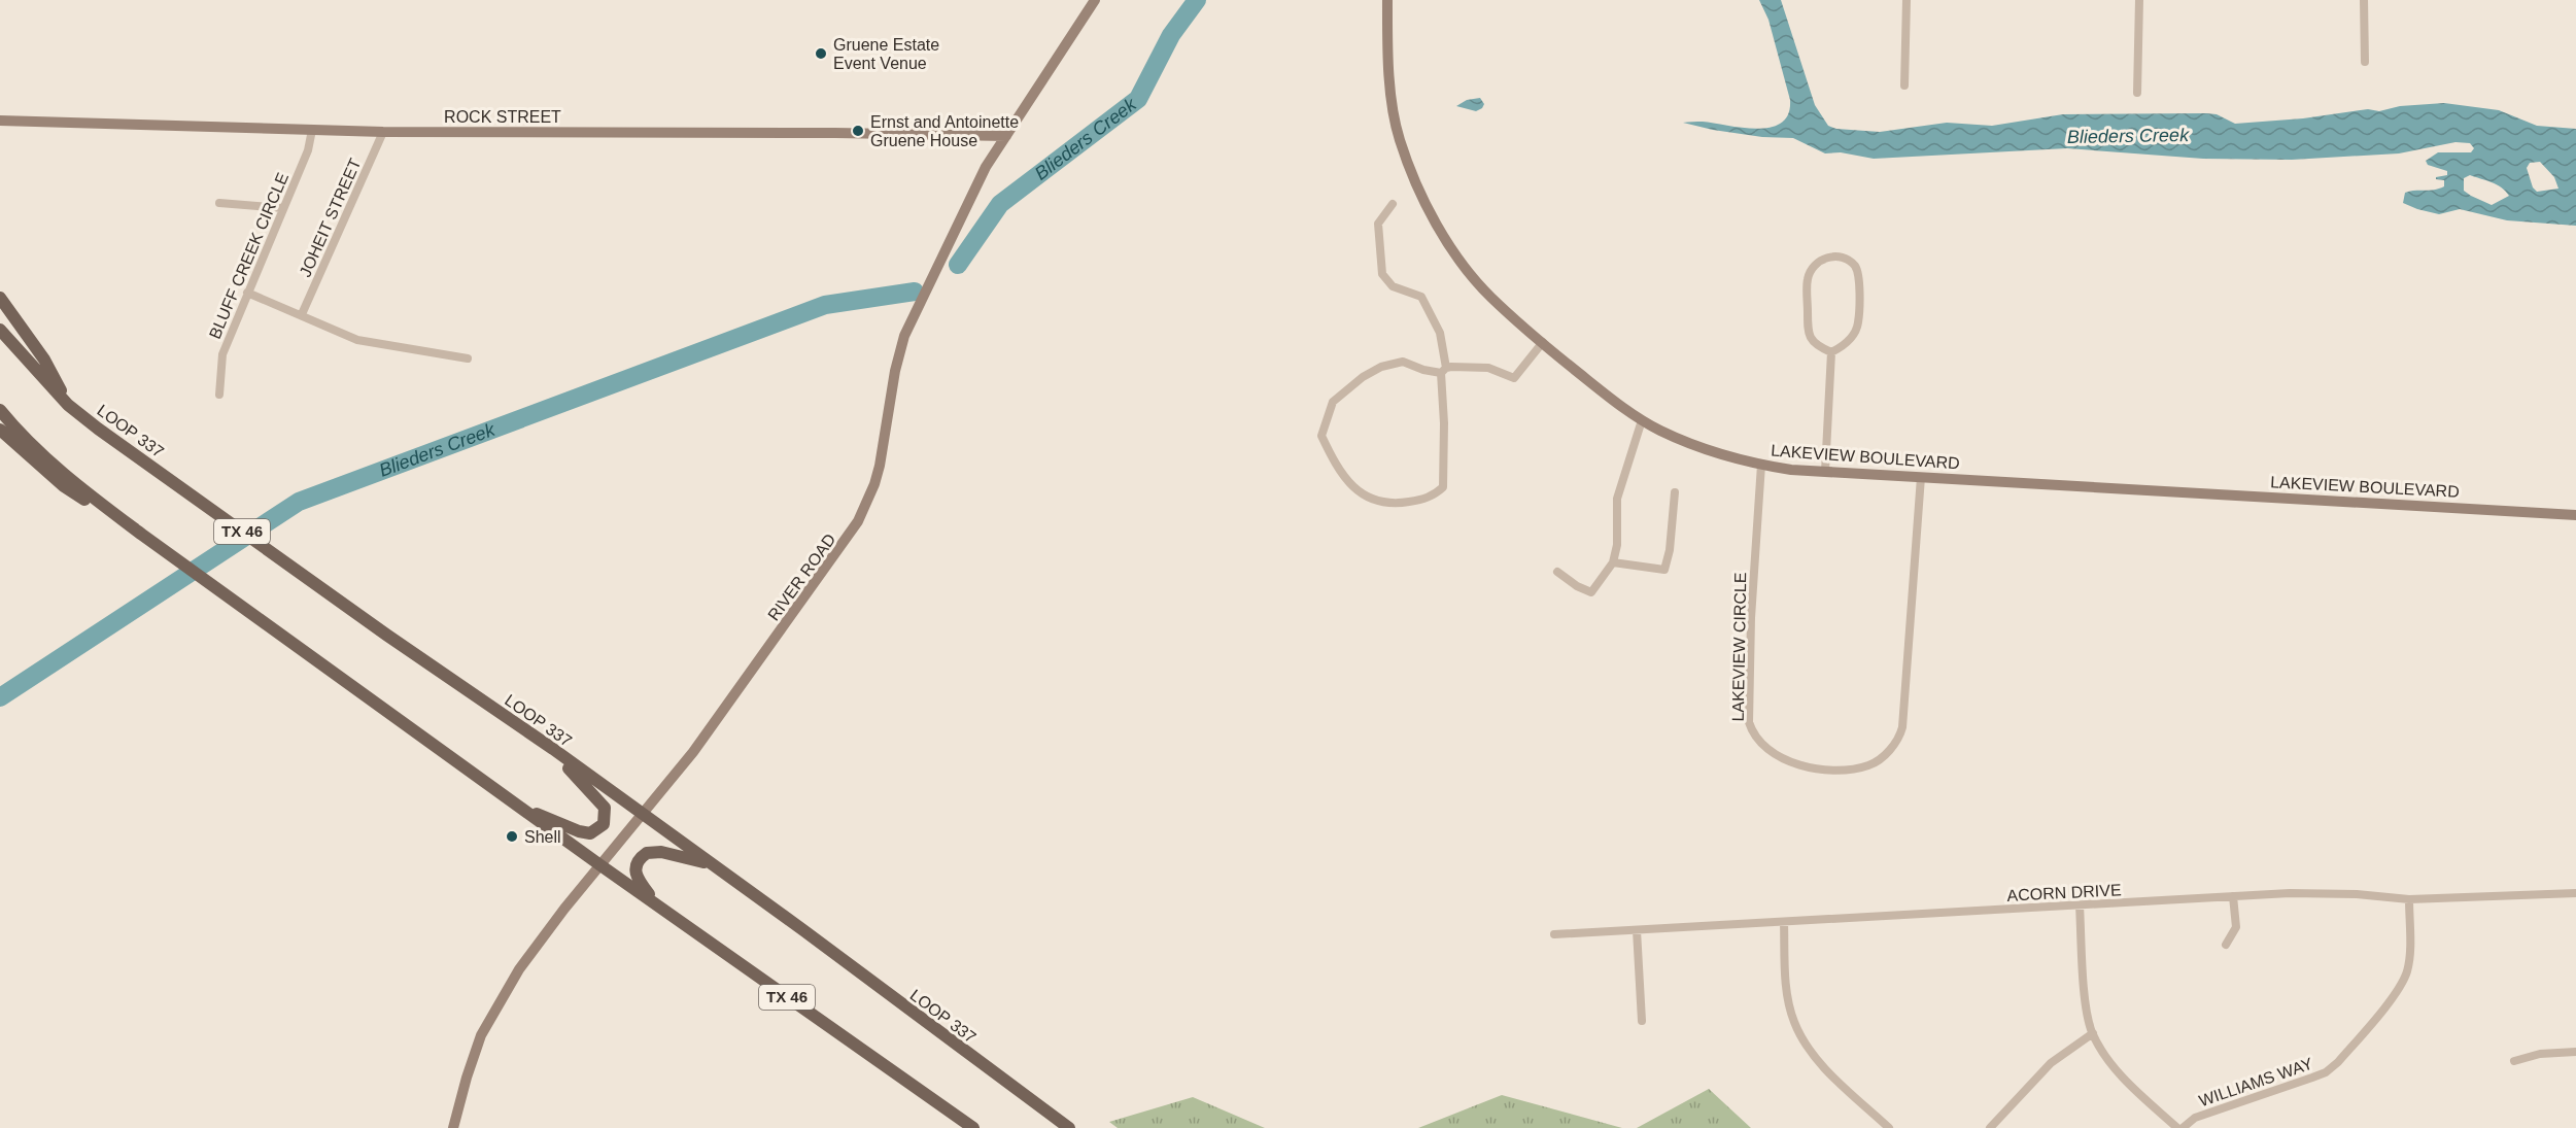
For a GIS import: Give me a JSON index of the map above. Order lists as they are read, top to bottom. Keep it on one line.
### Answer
{"streets":{"main road":["LOOP 337","TX 46"],"street":["ROCK STREET","JOHEIT STREET","BLUFF CREEK CIRCLE","LAKEVIEW BOULEVARD","RIVER ROAD","LAKEVIEW CIRCLE","ACORN DRIVE","WILLIAMS WAY"]},"crossings":[["ROCK STREET","JOHEIT STREET"],["ROCK STREET","BLUFF CREEK CIRCLE"],["ROCK STREET","RIVER ROAD"],["LOOP 337","RIVER ROAD"],["LAKEVIEW BOULEVARD","LAKEVIEW CIRCLE"],["TX 46","RIVER ROAD"],["ACORN DRIVE","WILLIAMS WAY"]],"water":["Blieders Creek"],"places":["Gruene Estate Event Venue","Ernst and Antoinette Gruene House","Shell"]}
